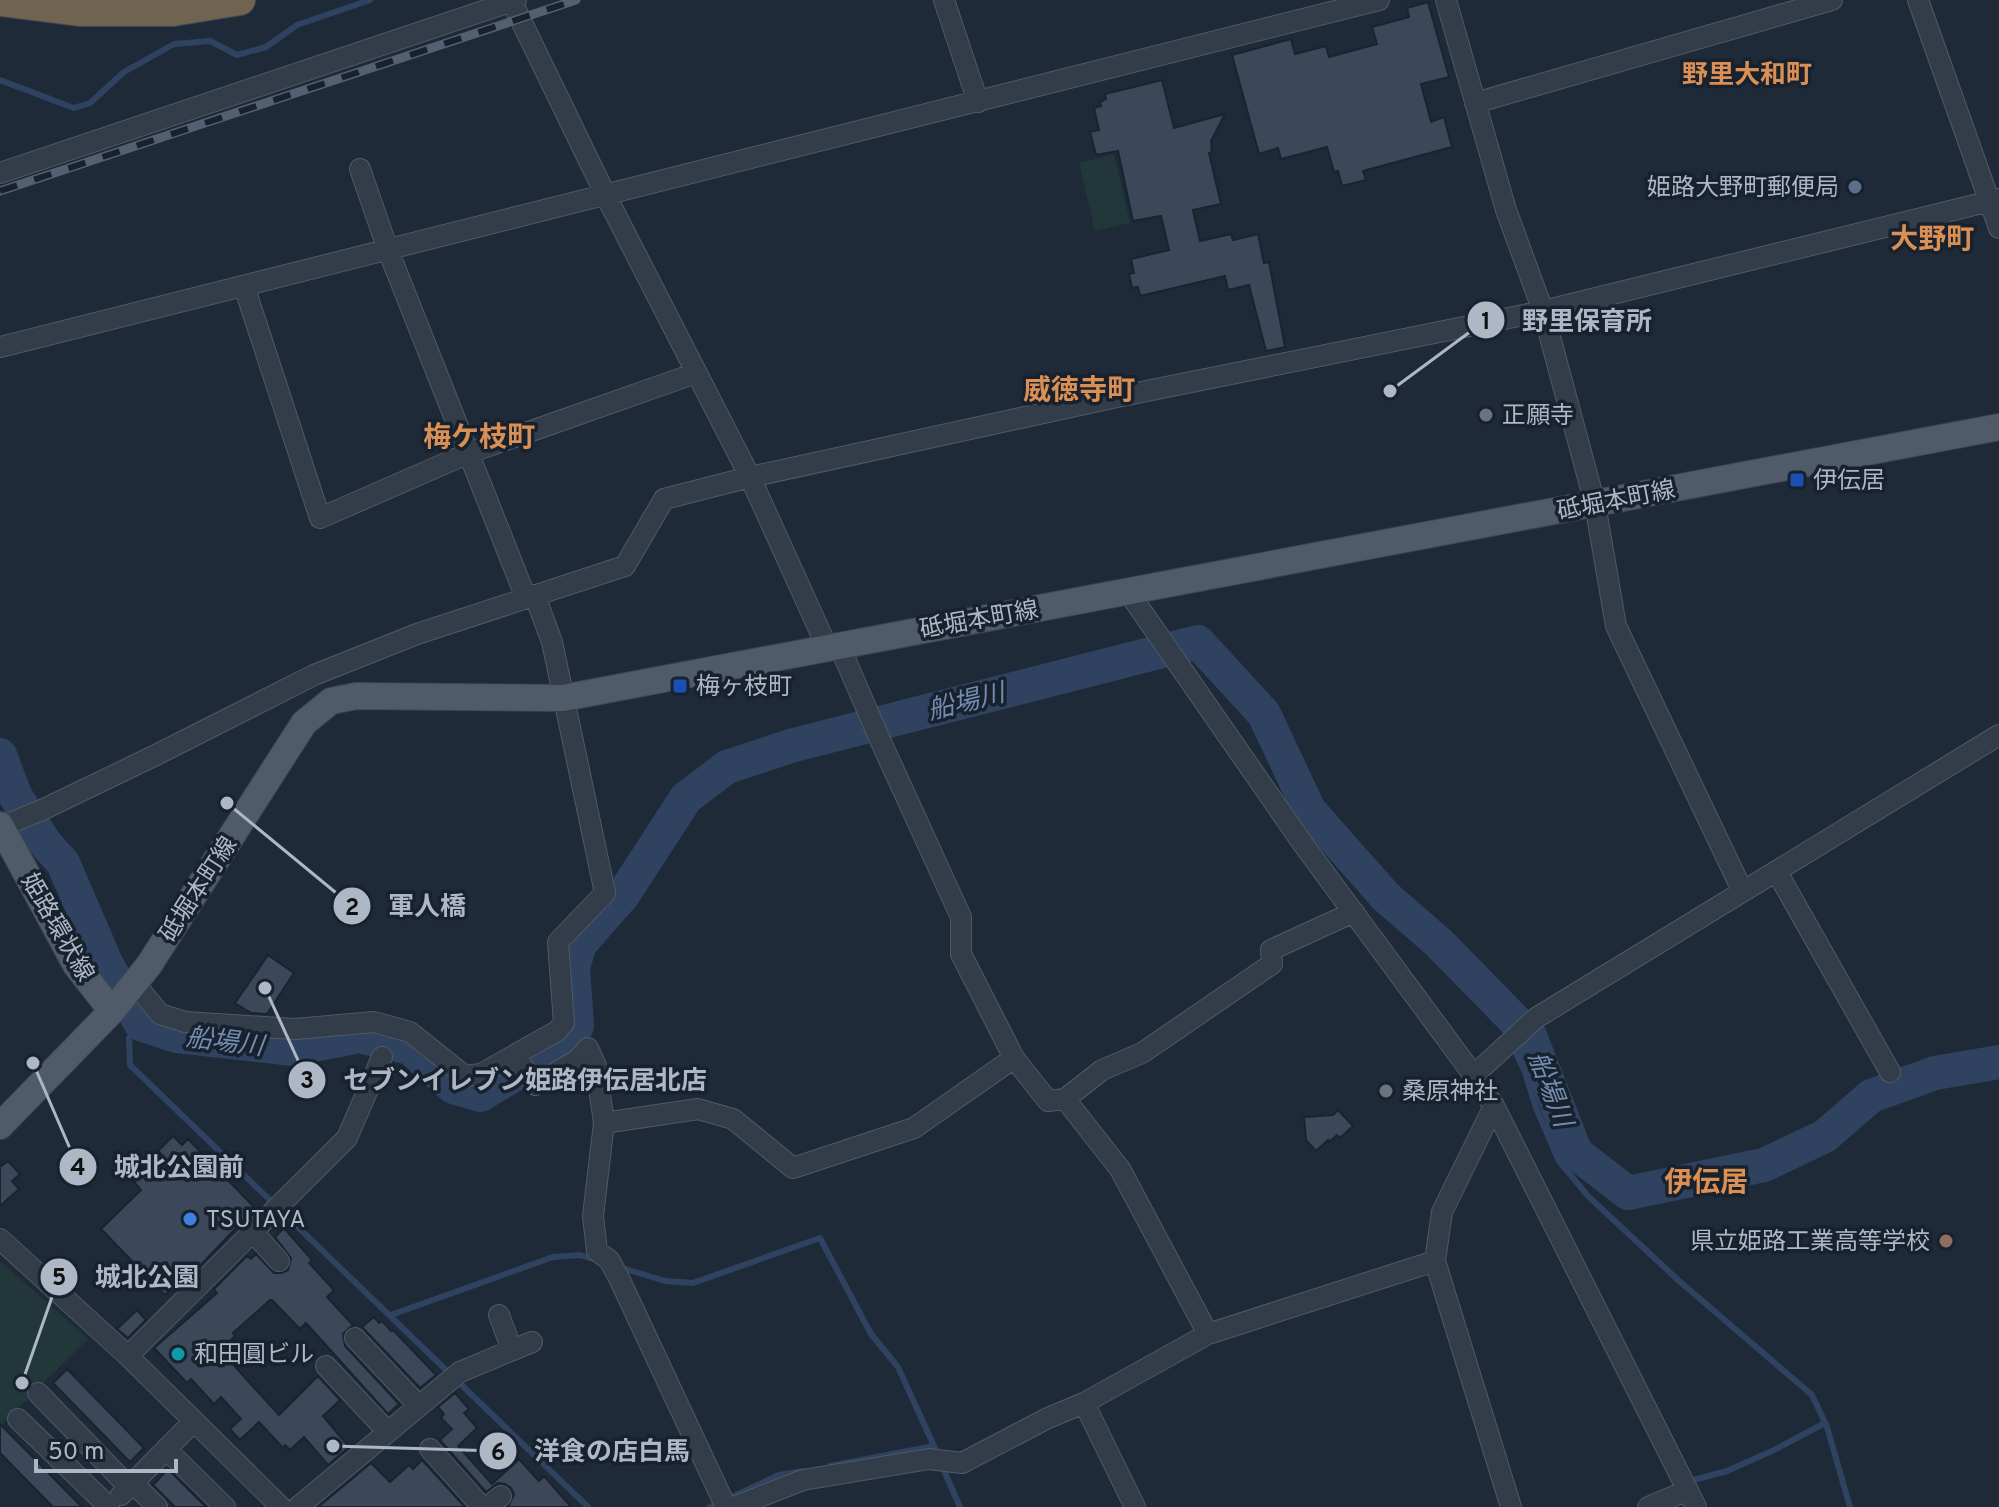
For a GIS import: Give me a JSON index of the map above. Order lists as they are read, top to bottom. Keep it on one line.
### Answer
{"streets":{"main road":["砥堀本町線","姫路環状線"]},"crossings":[["砥堀本町線","姫路環状線"]],"districts":["野里大和町","大野町","威徳寺町","梅ケ枝町","伊伝居"],"water":["船場川"],"places":{"other":["姫路大野町郵便局","野里保育所","正願寺","軍人橋","セブンイレブン姫路伊伝居北店","城北公園前","桑原神社","TSUTAYA","県立姫路工業高等学校","和田圓ビル","城北公園","洋食の店白馬"],"transit":["伊伝居","梅ヶ枝町"]},"scale_bar":"50 m"}
